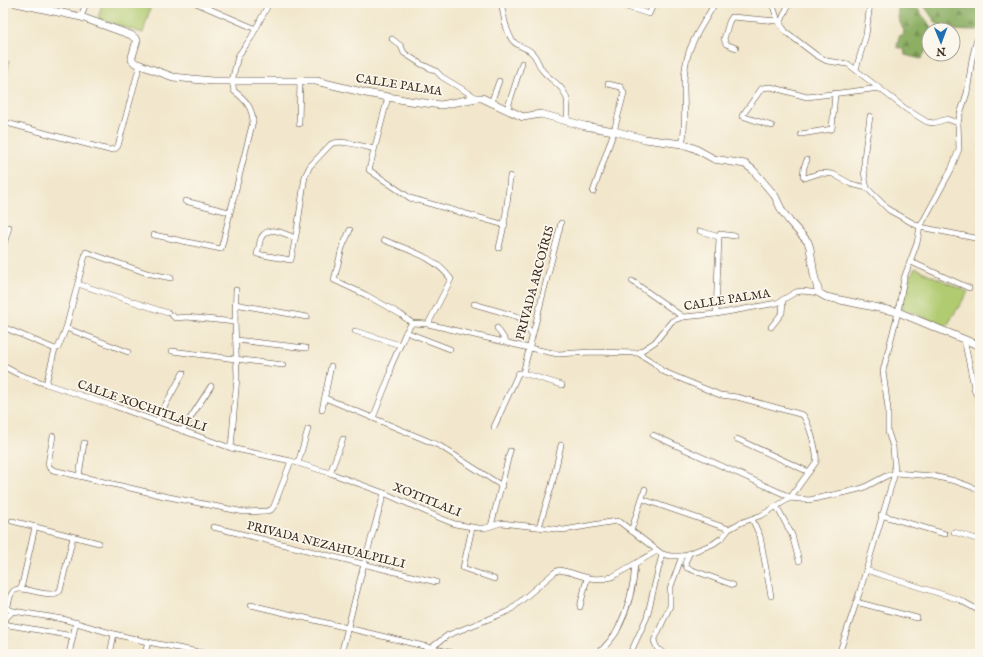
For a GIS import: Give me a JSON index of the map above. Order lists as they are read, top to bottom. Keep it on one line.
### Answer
{"streets":{"street":["CALLE PALMA","PRIVADA ARCOÍRIS","CALLE XOCHITLALLI","XOTITLALI","PRIVADA NEZAHUALPILLI"]},"crossings":[["CALLE XOCHITLALLI","XOTITLALI"]],"north":"bottom"}
